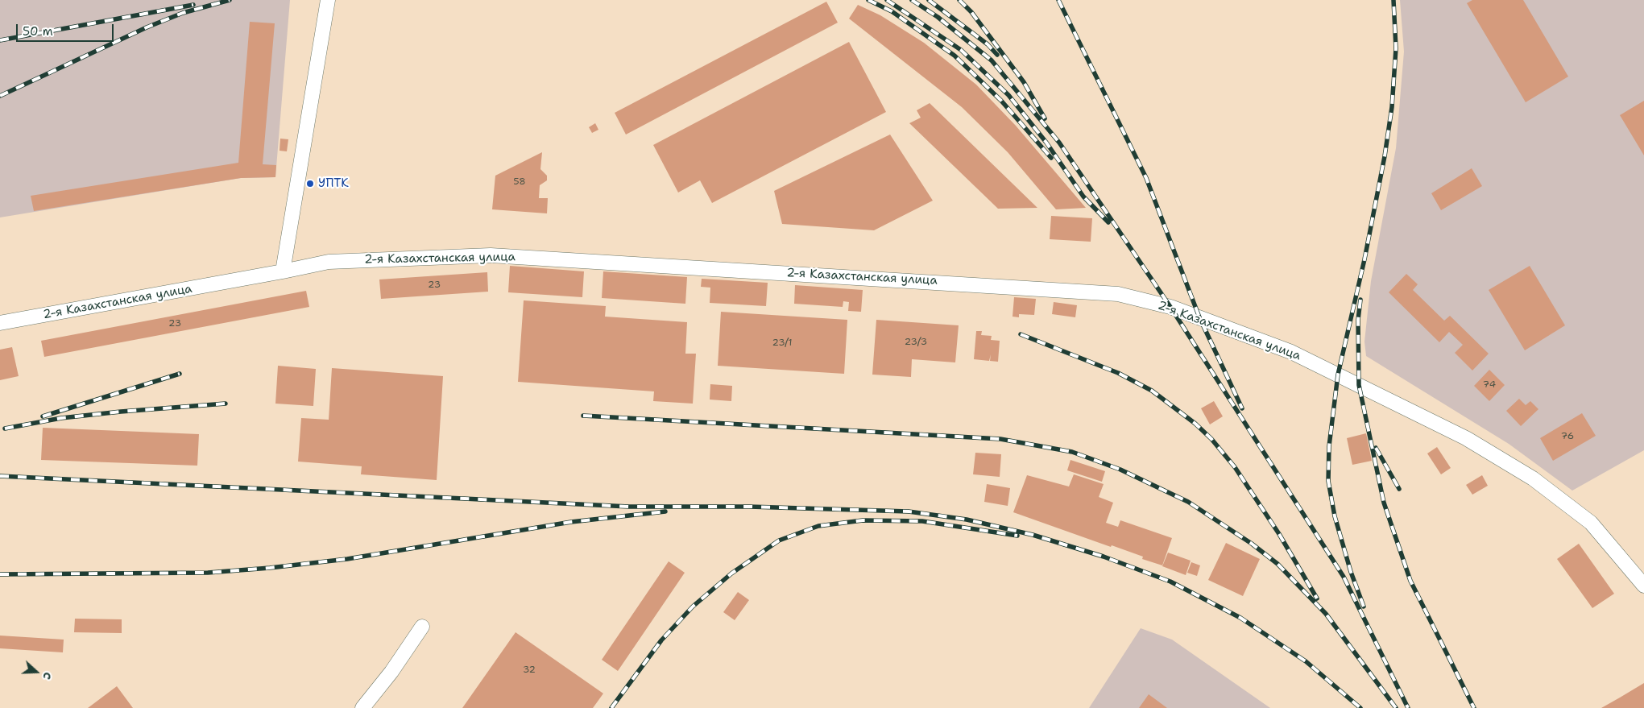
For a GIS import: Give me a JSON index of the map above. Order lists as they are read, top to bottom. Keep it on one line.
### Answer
{"streets":{"street":["2-я Казахстанская улица"]},"places":["УПТК"],"house_numbers":["58","23","23","23/3","23/1","74","76","32"],"scale_bar":"50 m","north":"right"}
